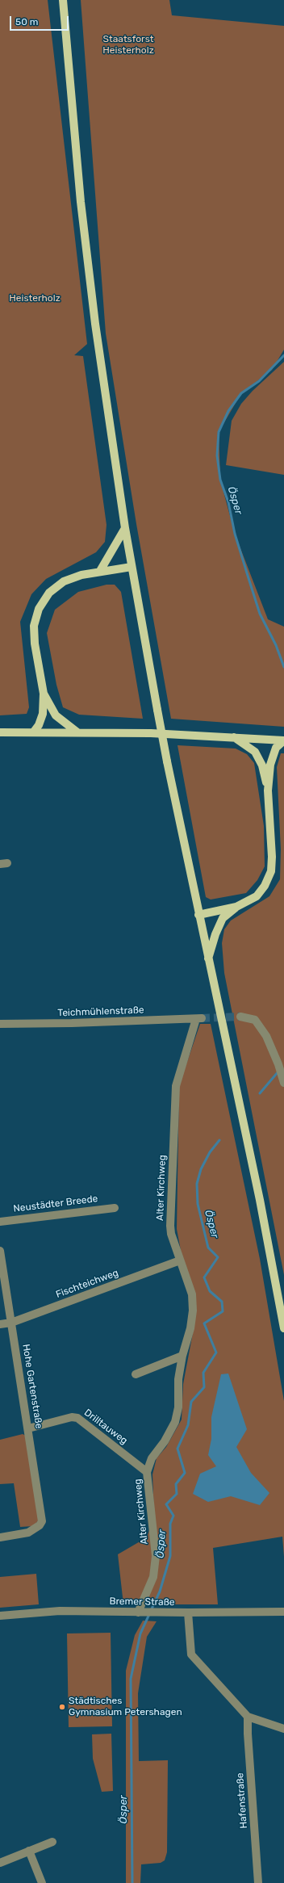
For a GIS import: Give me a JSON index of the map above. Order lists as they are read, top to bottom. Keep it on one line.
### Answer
{"streets":{"street":["Teichmühlenstraße","Alter Kirchweg","Neustädter Breede","Fischteichweg","Hohe Gartenstraße","Drilltauweg","Bremer Straße","Hafenstraße"]},"crossings":[["Teichmühlenstraße","Alter Kirchweg"],["Alter Kirchweg","Fischteichweg"],["Alter Kirchweg","Drilltauweg"],["Alter Kirchweg","Bremer Straße"],["Fischteichweg","Hohe Gartenstraße"],["Hohe Gartenstraße","Drilltauweg"]],"water":["Ösper"],"parks":["Staatsforst Heisterholz","Heisterholz"],"places":["Städtisches Gymnasium Petershagen"],"scale_bar":"50 m"}
